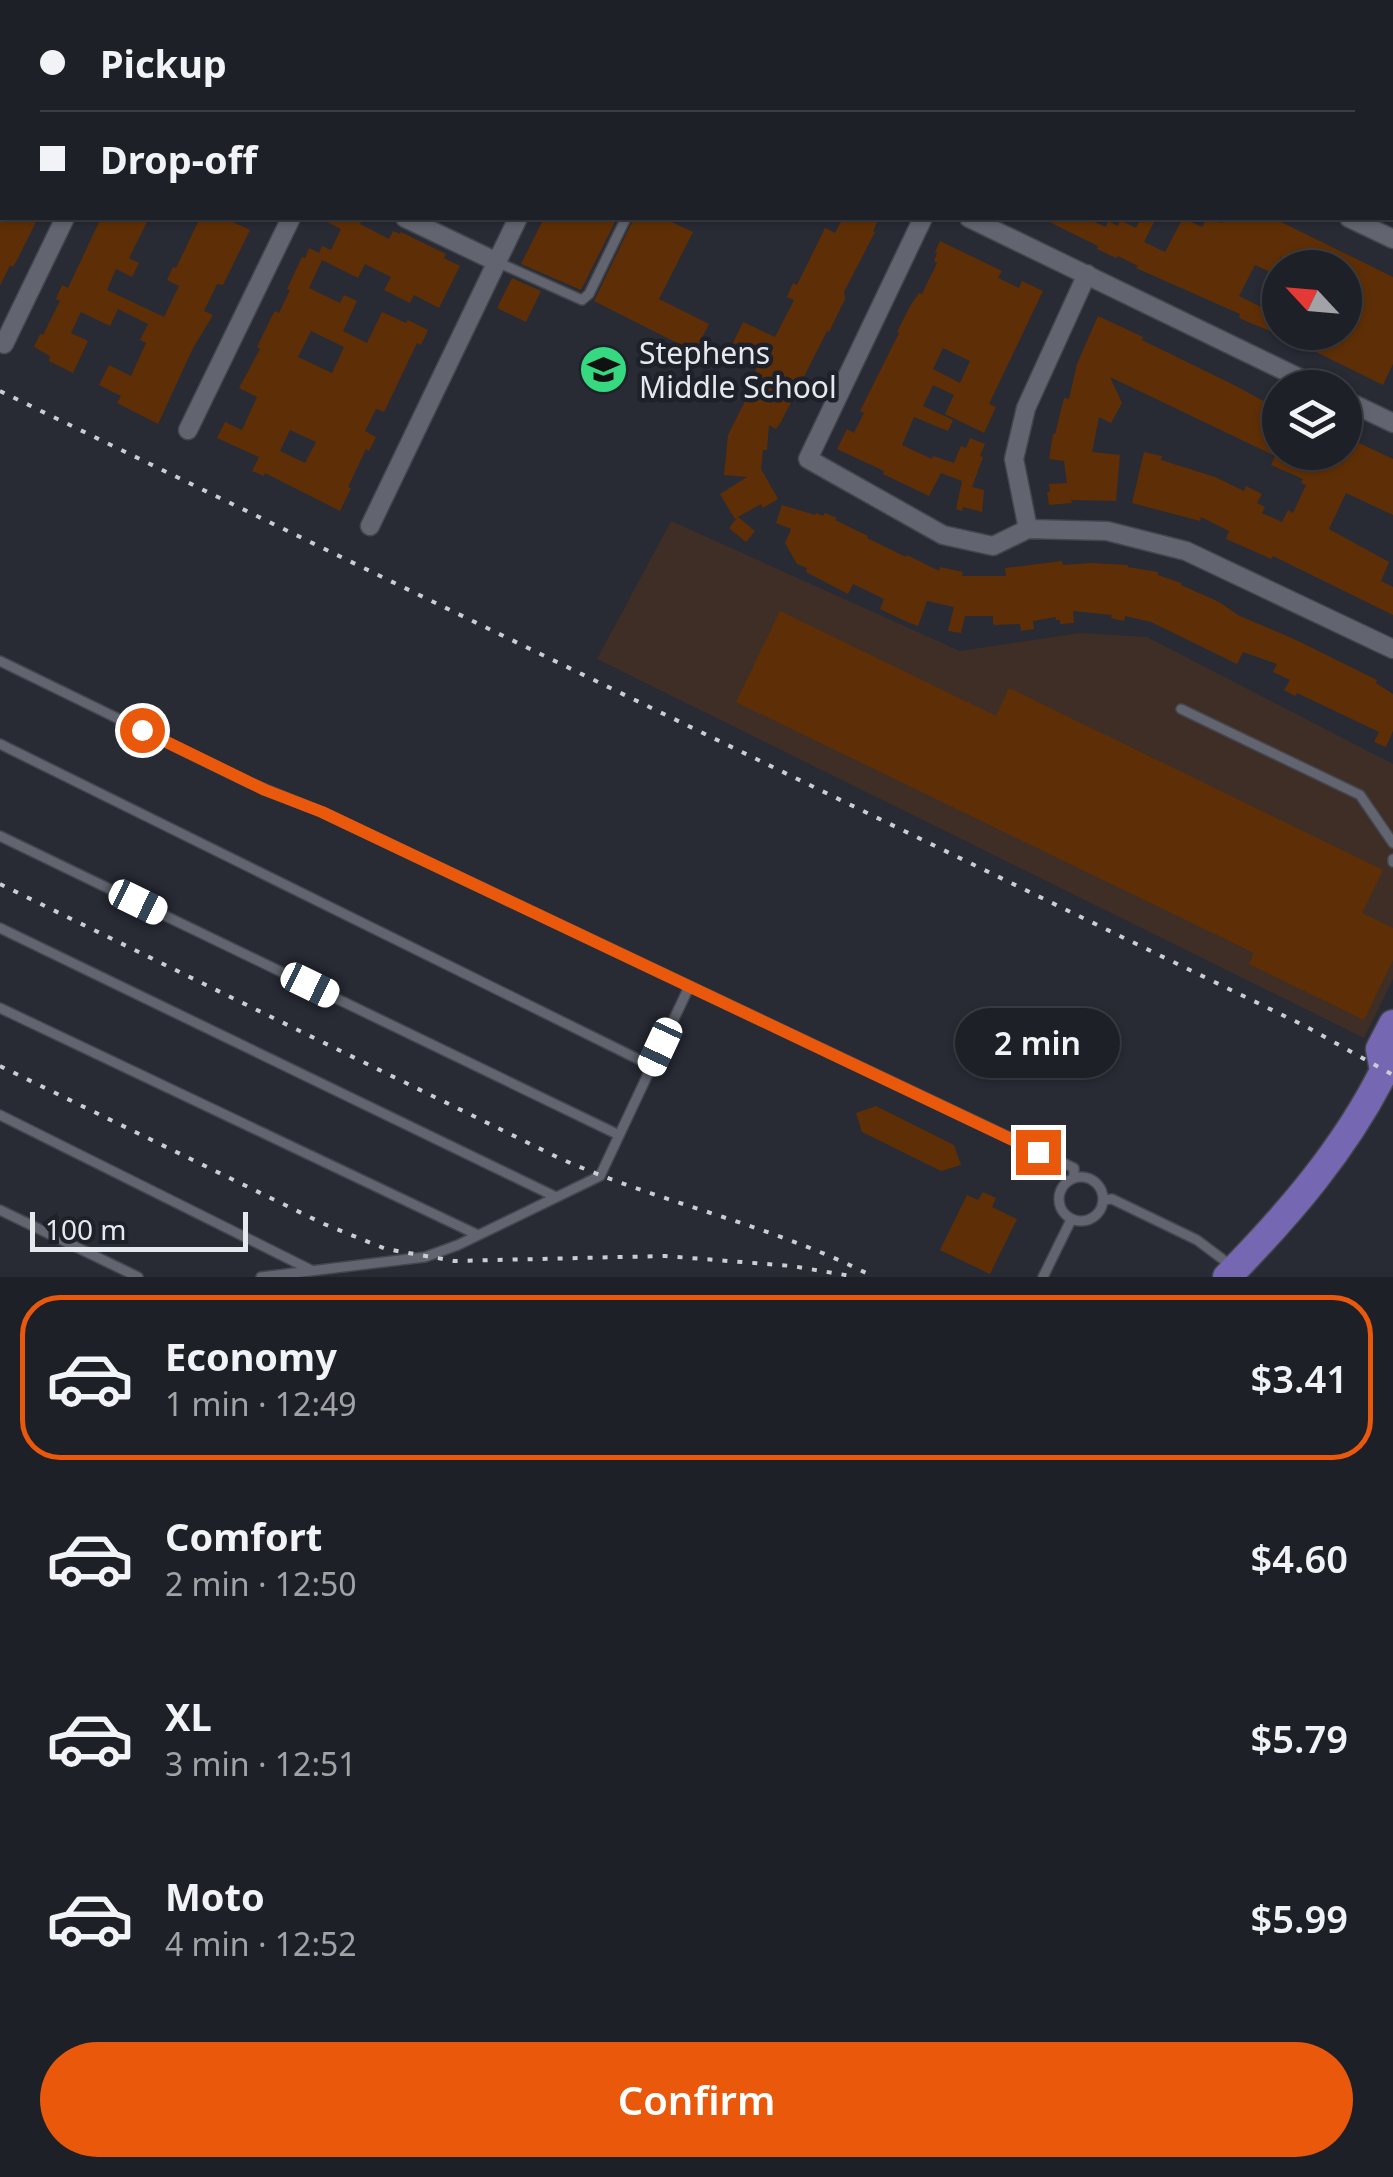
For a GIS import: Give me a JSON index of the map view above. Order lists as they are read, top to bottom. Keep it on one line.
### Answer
{"places":{"school or university":["Stephens Middle School"]},"scale_bar":"100 m","north":"top left","page":{"banner":["Pickup","Drop-off"],"bubble":"2 min","scale":"100 m","list":[{"name":"Economy","note":"1 min · 12:49","value":"$3.41"},{"name":"Comfort","note":"2 min · 12:50","value":"$4.60"},{"name":"XL","note":"3 min · 12:51","value":"$5.79"},{"name":"Moto","note":"4 min · 12:52","value":"$5.99"}],"buttons":"Confirm"}}
